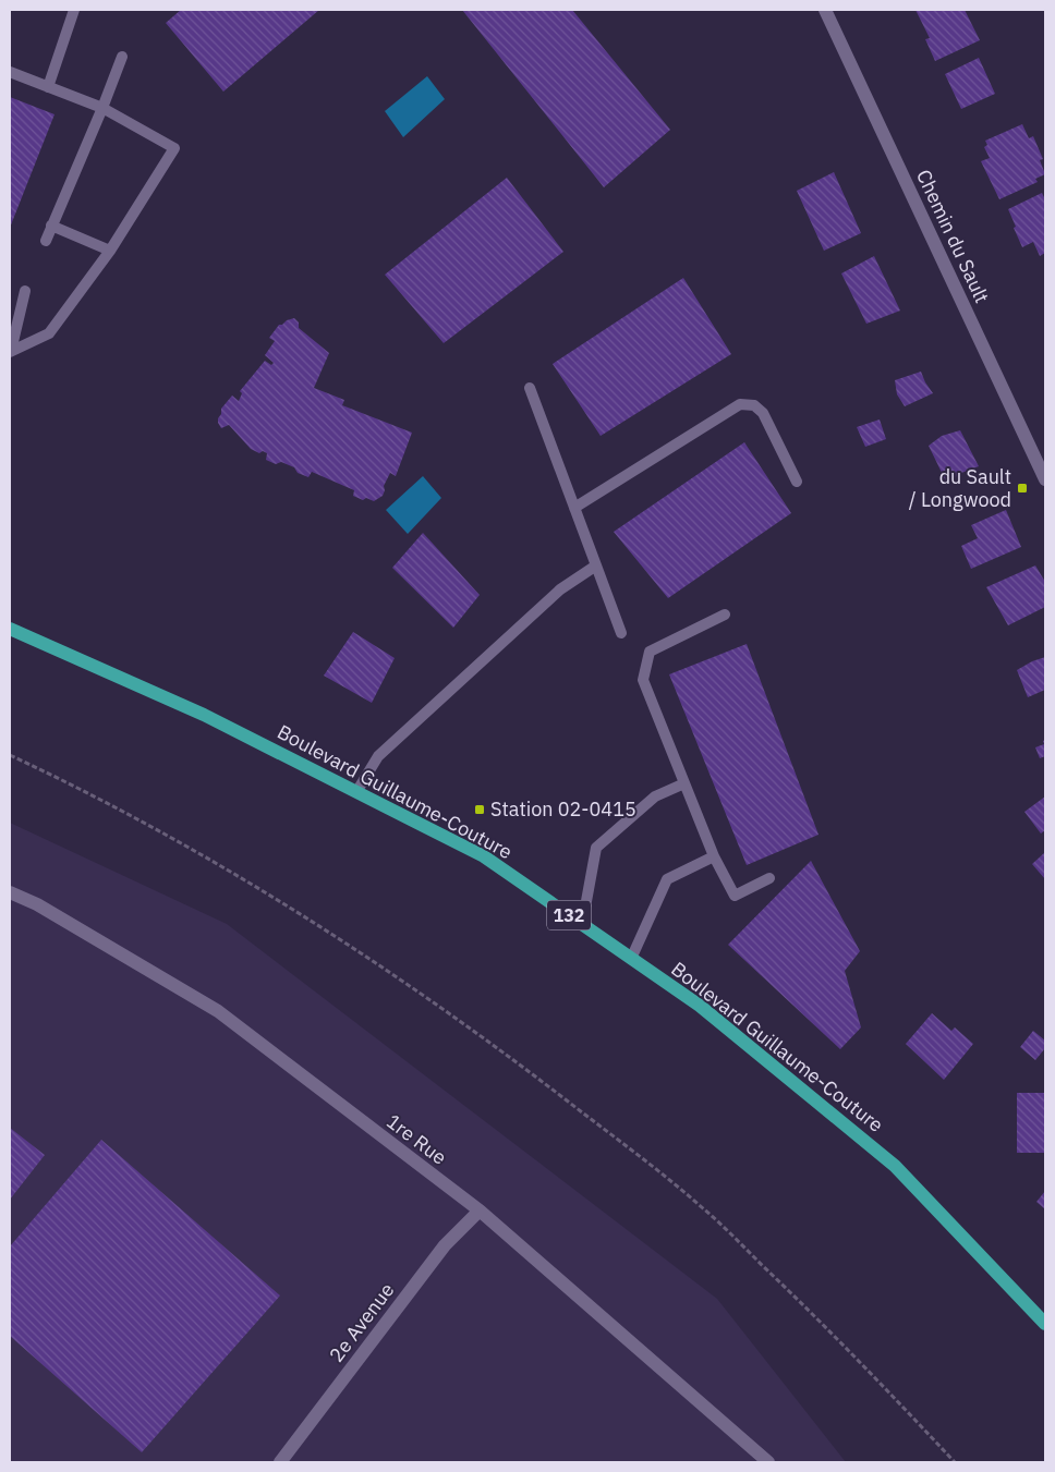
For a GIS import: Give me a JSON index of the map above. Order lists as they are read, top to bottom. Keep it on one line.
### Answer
{"streets":{"main road":["Boulevard Guillaume-Couture","132"],"street":["Chemin du Sault","1re Rue","2e Avenue"]},"crossings":[["1re Rue","2e Avenue"]],"places":{"transit":["du Sault / Longwood","Station 02-0415"]}}
